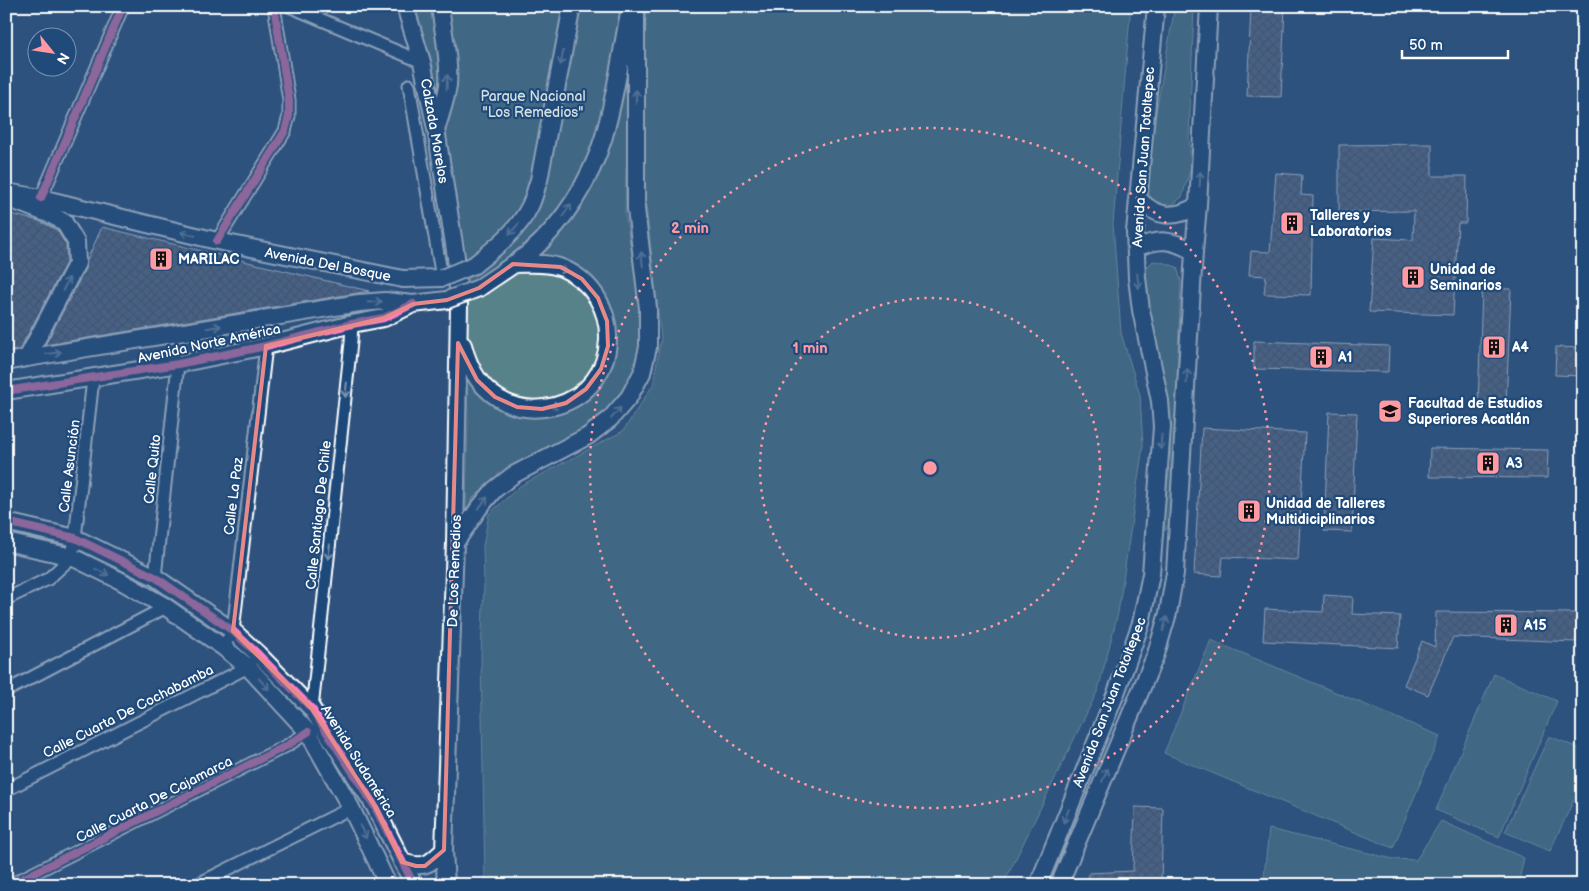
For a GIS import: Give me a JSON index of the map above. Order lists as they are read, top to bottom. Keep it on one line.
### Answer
{"streets":{"main road":["Calzada Morelos","Avenida San Juan Totoltepec","Avenida Del Bosque","Avenida Norte América","De Los Remedios","Avenida Sudamérica"],"street":["Calle Asunción","Calle Quito","Calle La Paz","Calle Santiago De Chile","Calle Cuarta De Cochabamba","Calle Cuarta De Cajamarca"]},"crossings":[["Calzada Morelos","De Los Remedios"],["Avenida Norte América","Calle Asunción"],["Avenida Norte América","Calle Quito"],["Avenida Norte América","Calle La Paz"],["Avenida Norte América","Calle Santiago De Chile"],["Calle Asunción","Avenida Sudamérica"],["Calle Quito","Avenida Sudamérica"],["Calle La Paz","Avenida Sudamérica"],["Calle Santiago De Chile","Avenida Sudamérica"],["Calle Cuarta De Cochabamba","Avenida Sudamérica"],["Avenida Sudamérica","Calle Cuarta De Cajamarca"]],"one_way":["Calle Santiago De Chile"],"parks":["Parque Nacional \"Los Remedios\""],"places":{"building":["Talleres y Laboratorios","MARILAC","Unidad de Seminarios","A4","A1","A3","Unidad de Talleres Multidiciplinarios","A15"],"school or university":["Facultad de Estudios Superiores Acatlán"]},"scale_bar":"50 m","north":"bottom right","rings":["2 min","1 min"]}
